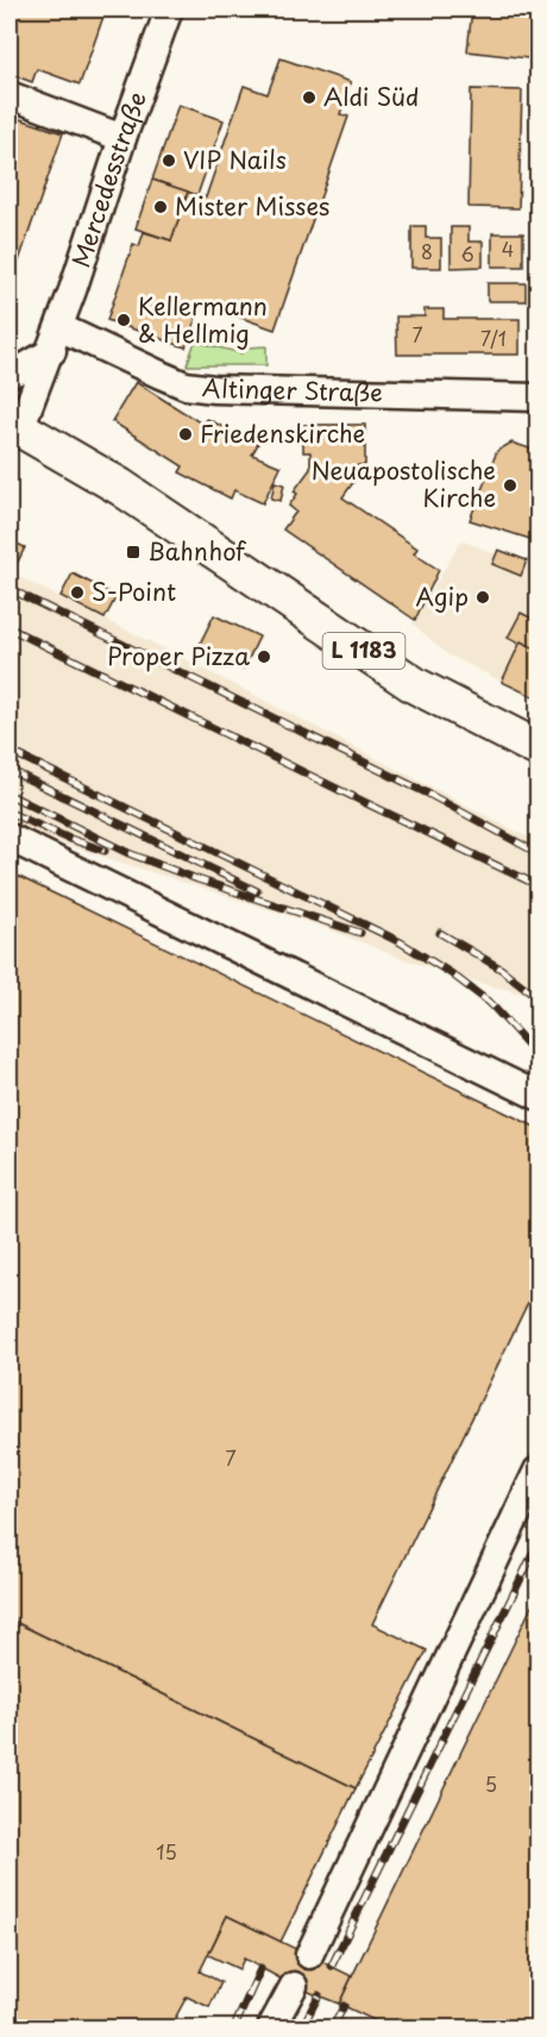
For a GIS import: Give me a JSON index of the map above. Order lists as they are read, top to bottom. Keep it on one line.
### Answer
{"streets":{"main road":["L 1183"],"street":["Mercedesstraße","Altinger Straße"]},"crossings":[["Mercedesstraße","Altinger Straße"],["Mercedesstraße","L 1183"]],"places":{"other":["Aldi Süd","VIP Nails","Mister Misses","Kellermann & Hellmig","Friedenskirche","Neuapostolische Kirche","S-Point","Agip","Proper Pizza"],"transit":["Bahnhof"]},"house_numbers":["4","8","6","7","7/1","7","5","15"]}
